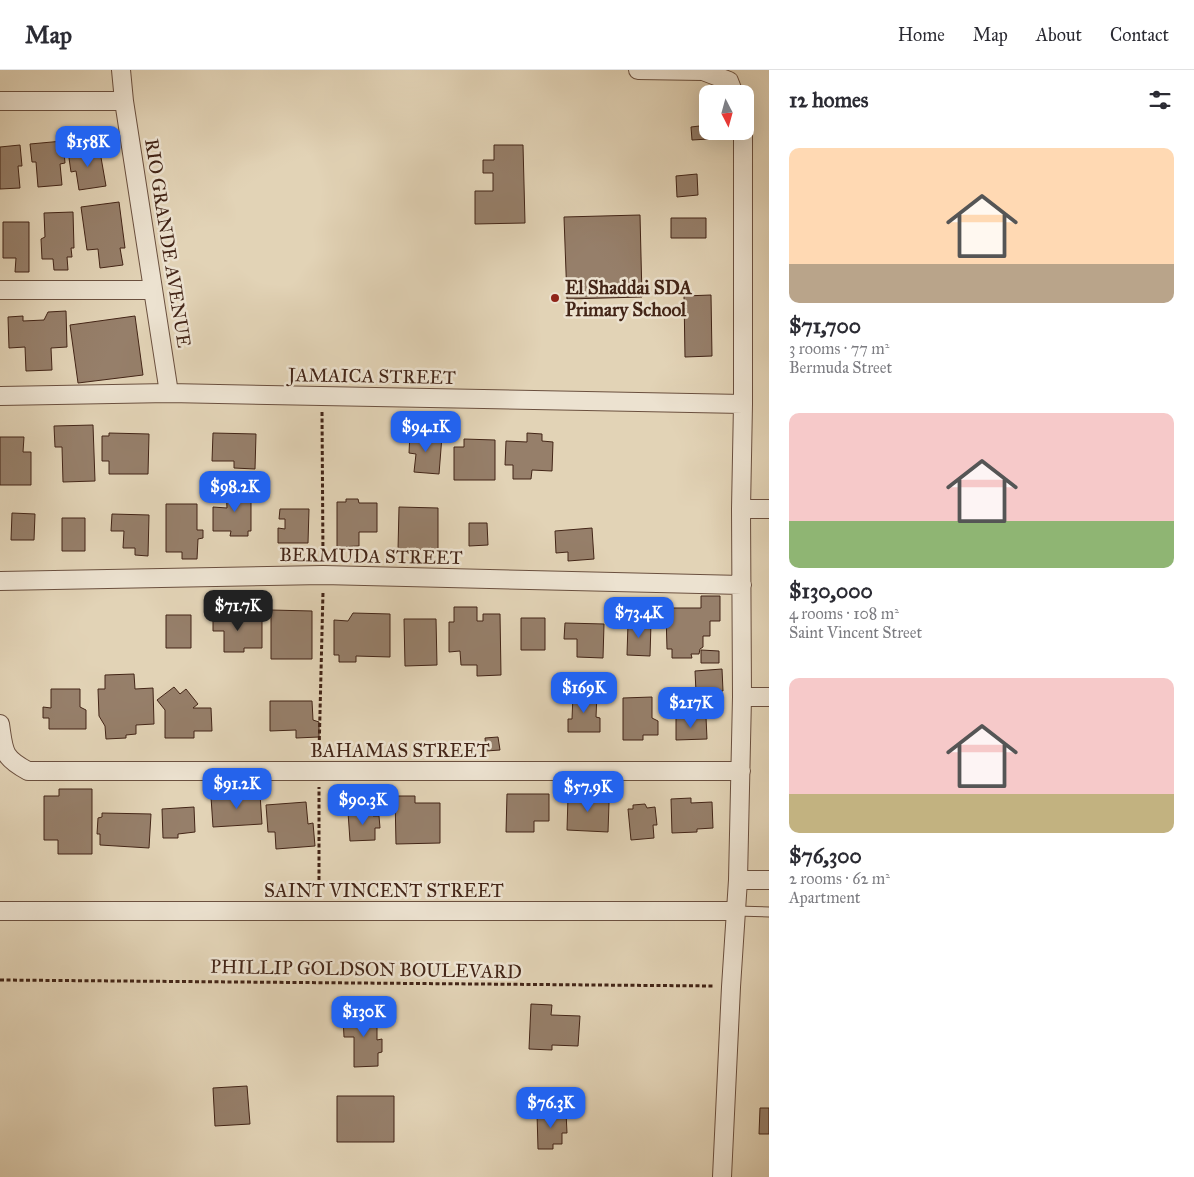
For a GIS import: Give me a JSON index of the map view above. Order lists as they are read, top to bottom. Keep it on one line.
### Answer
{"streets":{"street":["RIO GRANDE AVENUE","JAMAICA STREET","BERMUDA STREET","BAHAMAS STREET","SAINT VINCENT STREET"],"path":["PHILLIP GOLDSON BOULEVARD"]},"crossings":[["RIO GRANDE AVENUE","JAMAICA STREET"]],"places":["El Shaddai SDA Primary School"],"north":"bottom","page":{"header":"Map","nav":["Home","Map","About","Contact"],"heading":"12 homes","price":["$158K","$94.1K","$98.2K","$71.7K","$73.4K","$169K","$217K","$91.2K","$57.9K","$90.3K","$130K","$76.3K"],"list":[{"name":"$71,700","note":"3 rooms · 77 m² · Bermuda Street"},{"name":"$130,000","note":"4 rooms · 108 m² · Saint Vincent Street"},{"name":"$76,300","note":"2 rooms · 62 m² · Apartment"}]}}
